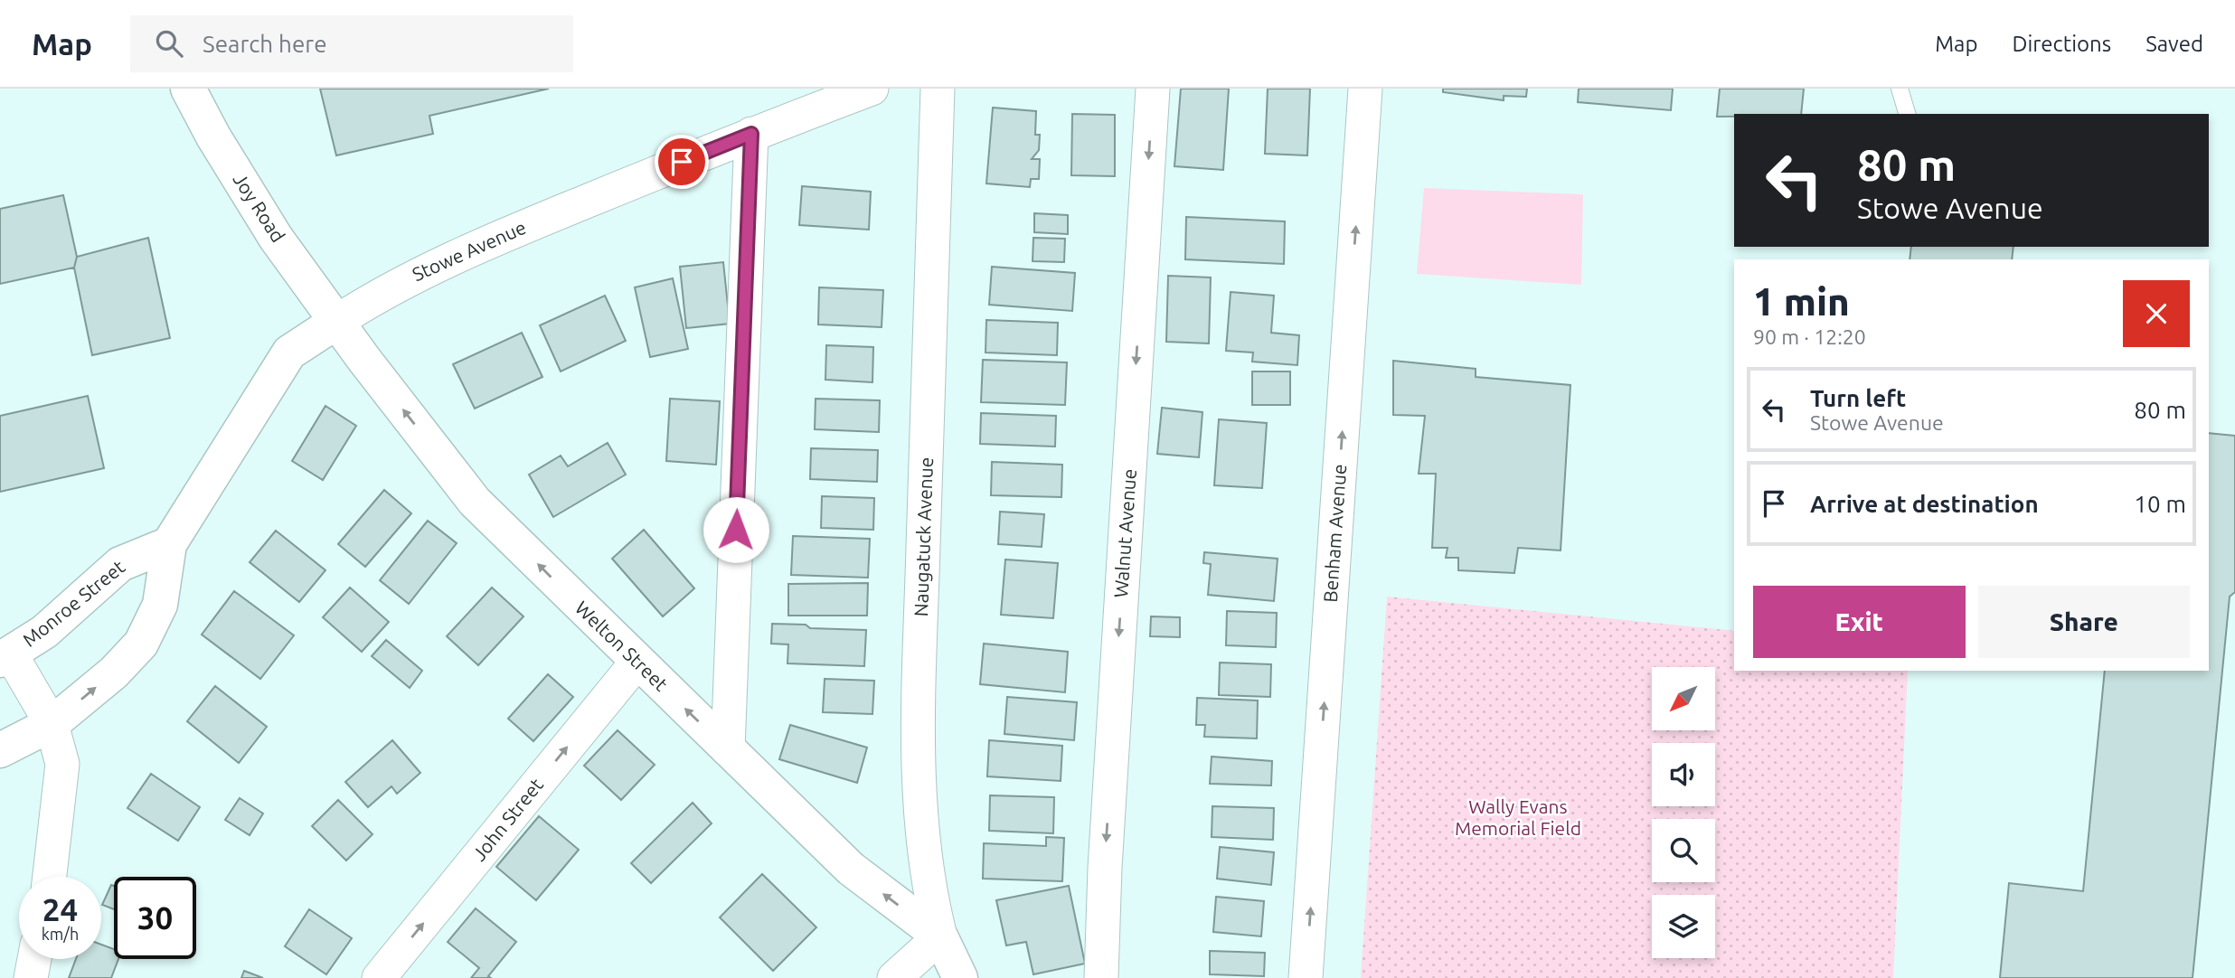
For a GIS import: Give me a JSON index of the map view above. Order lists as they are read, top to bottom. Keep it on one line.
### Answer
{"streets":{"street":["Joy Road","Stowe Avenue","Walnut Avenue","Benham Avenue","Naugatuck Avenue","Monroe Street","Welton Street","John Street"]},"crossings":[["Joy Road","Stowe Avenue"],["Joy Road","Welton Street"],["Stowe Avenue","Monroe Street"],["Stowe Avenue","Welton Street"],["Naugatuck Avenue","Welton Street"],["Welton Street","John Street"]],"one_way":["Walnut Avenue","Benham Avenue","Welton Street","John Street"],"parks":["Wally Evans Memorial Field"],"north":"bottom left","page":{"header":"Map","search":"Search here","nav":["Map","Directions","Saved"],"turn":["80 m","Stowe Avenue"],"heading":["1 min","90 m · 12:20"],"list":[{"name":"Turn left","note":"Stowe Avenue","value":"80 m"},{"name":"Arrive at destination","value":"10 m"}],"buttons":["Exit","Share"],"speed":"24 km/h","limit":"30"}}
